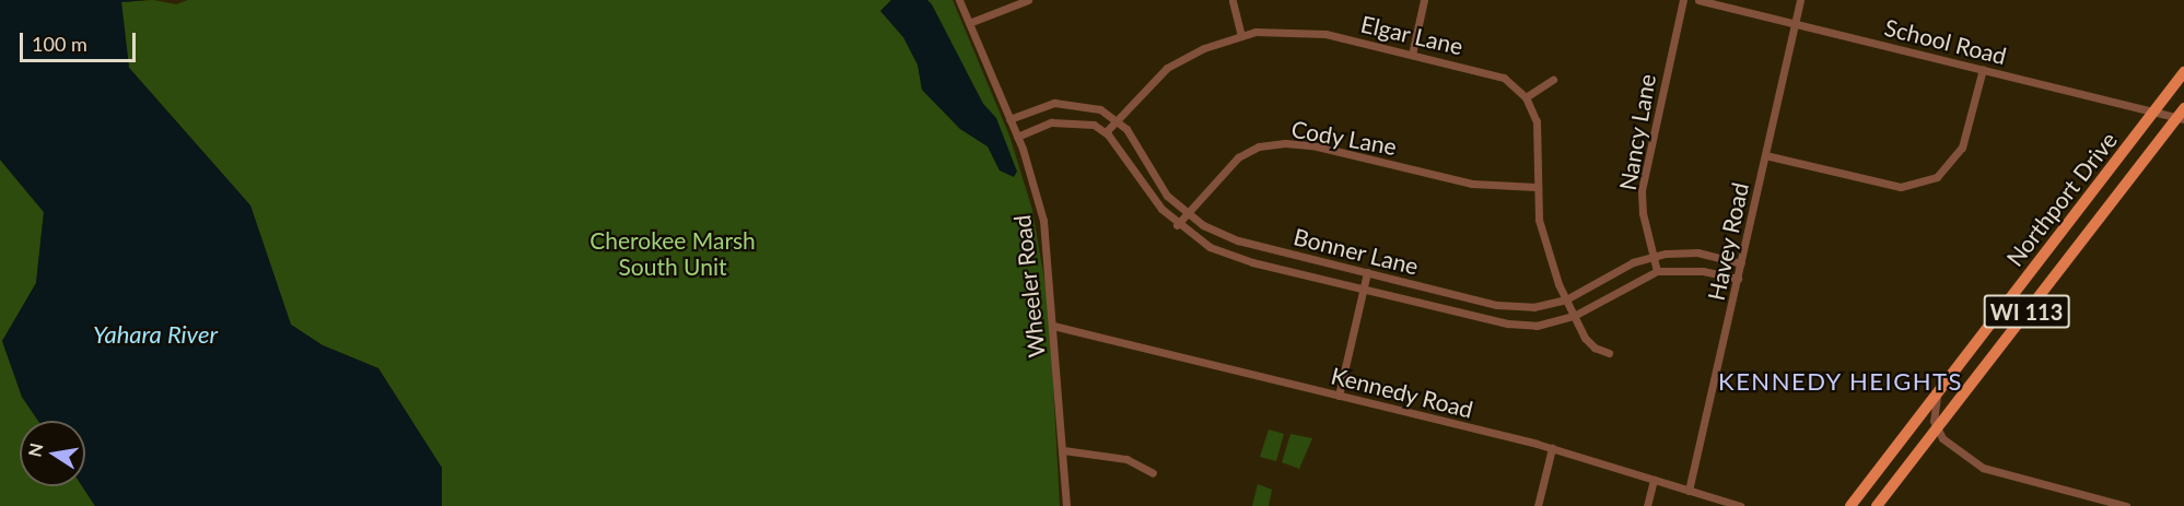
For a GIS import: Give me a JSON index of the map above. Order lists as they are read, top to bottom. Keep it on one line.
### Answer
{"streets":{"main road":["Northport Drive","WI 113"],"street":["Elgar Lane","School Road","Nancy Lane","Cody Lane","Havey Road","Bonner Lane","Wheeler Road","Kennedy Road"]},"crossings":[["Elgar Lane","Bonner Lane"],["School Road","Northport Drive"],["School Road","Havey Road"],["Nancy Lane","Bonner Lane"],["Cody Lane","Bonner Lane"],["Havey Road","Bonner Lane"],["Havey Road","Kennedy Road"],["Wheeler Road","Kennedy Road"]],"districts":["KENNEDY HEIGHTS"],"water":["Yahara River"],"parks":["Cherokee Marsh South Unit"],"scale_bar":"100 m","north":"left"}
